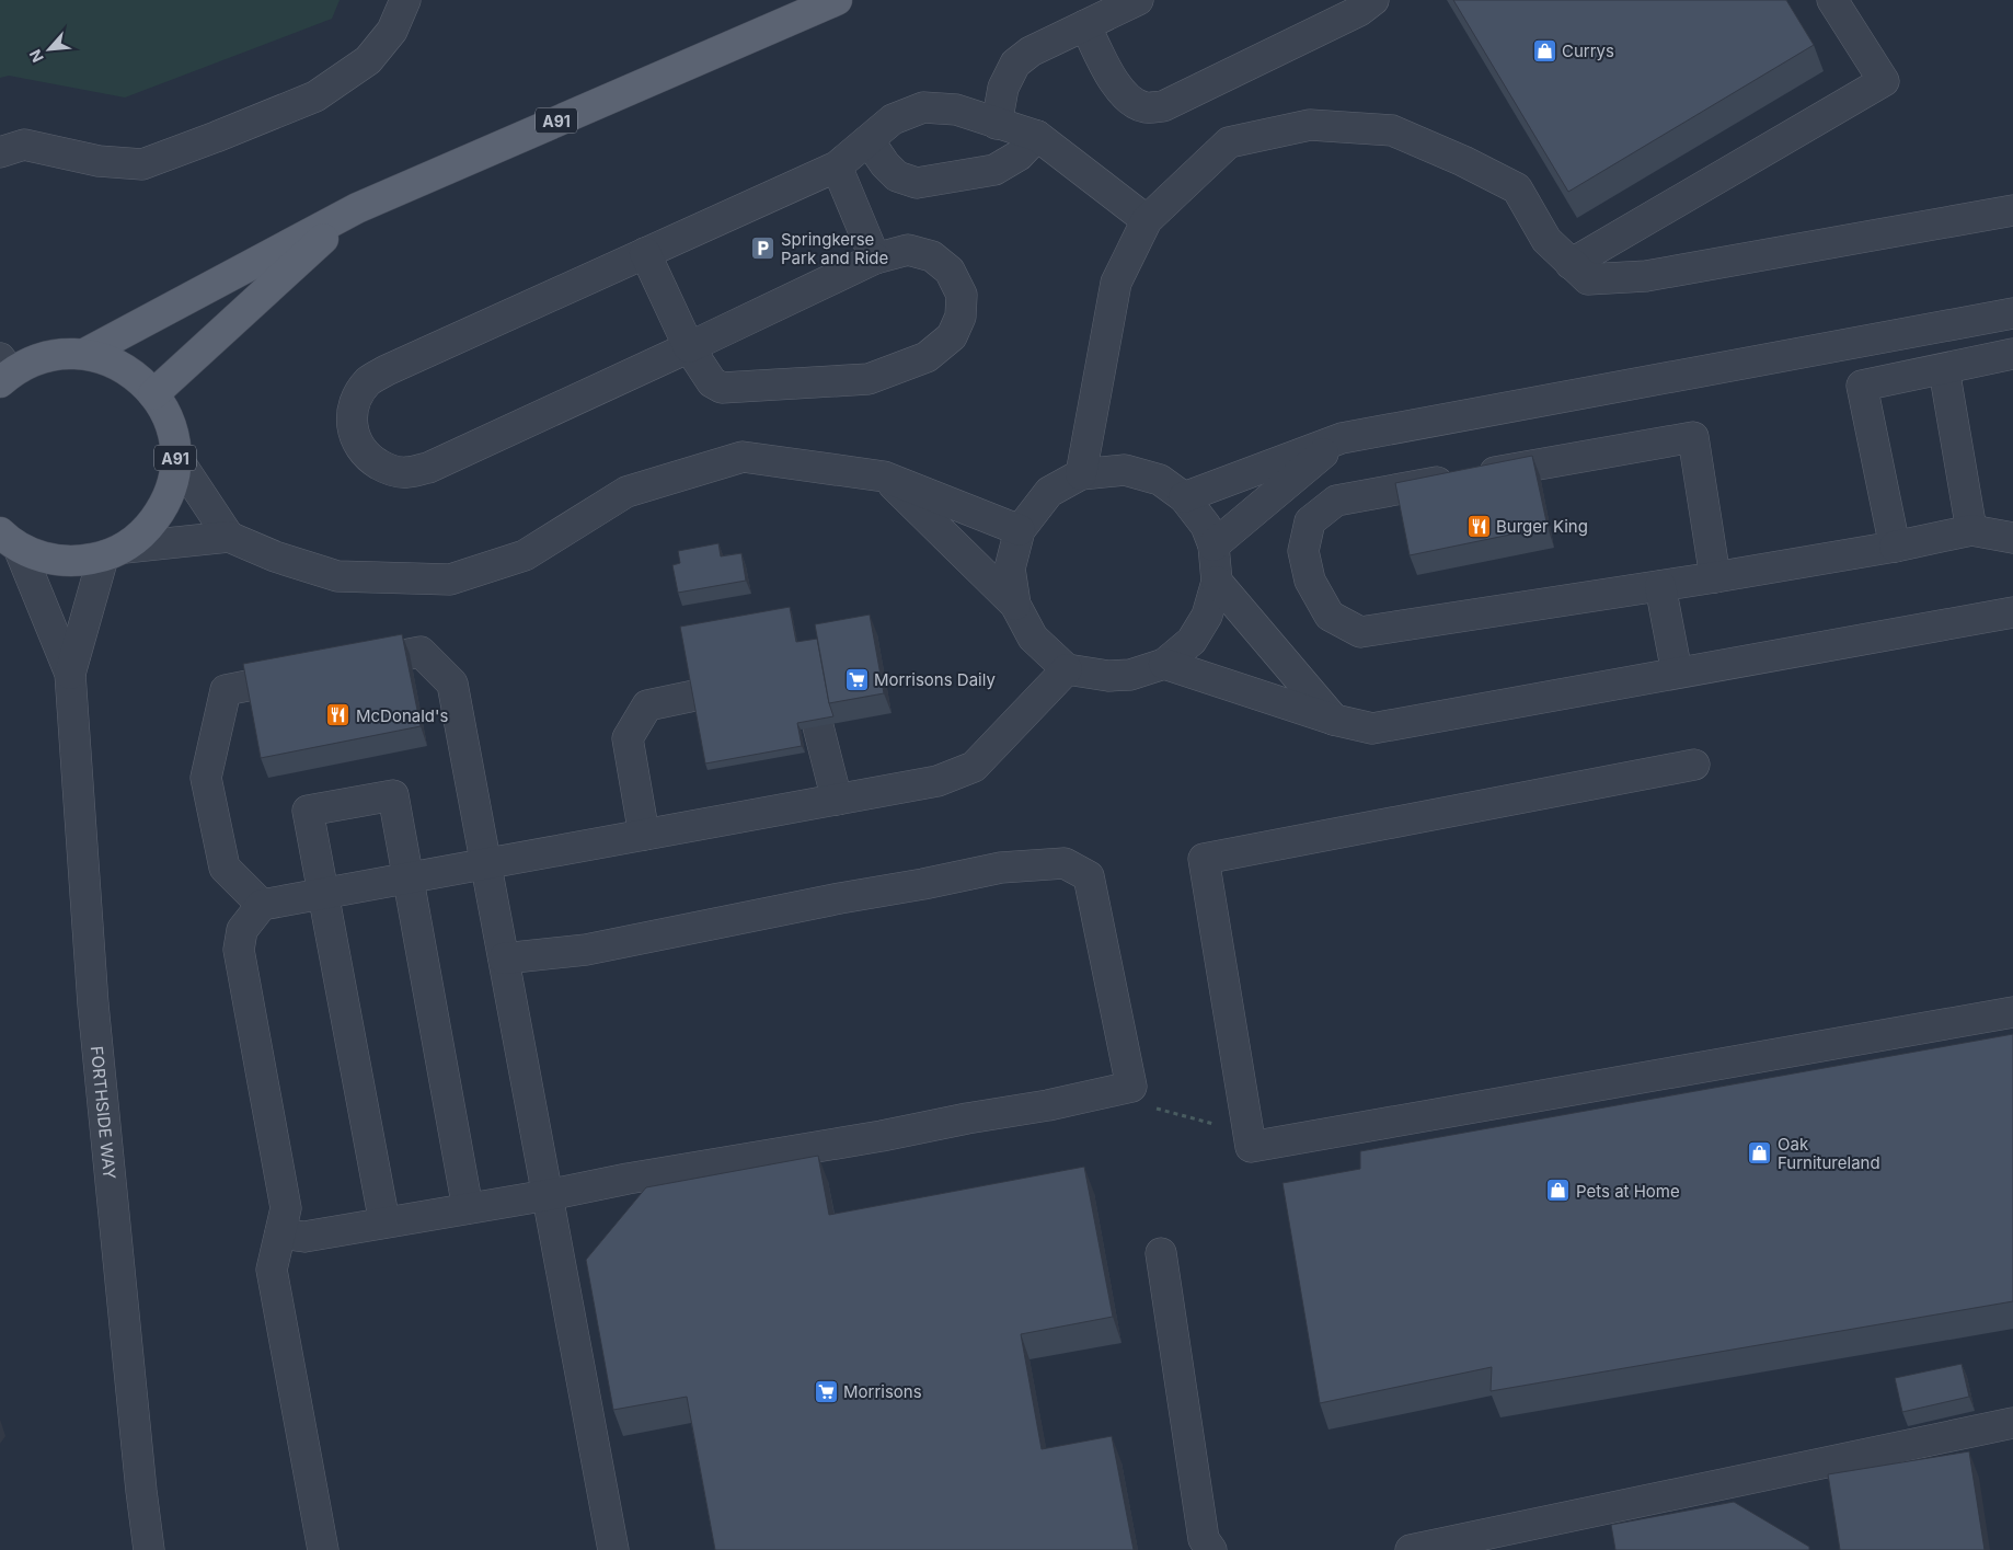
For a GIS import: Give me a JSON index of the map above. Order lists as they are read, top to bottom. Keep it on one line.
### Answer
{"streets":{"main road":["A91"],"street":["FORTHSIDE WAY"]},"crossings":[["A91","FORTHSIDE WAY"]],"places":{"shop":["Currys","Oak Furnitureland","Pets at Home"],"parking":["Springkerse Park and Ride"],"restaurant":["Burger King","McDonald's"],"supermarket":["Morrisons Daily","Morrisons"]},"north":"bottom left"}
